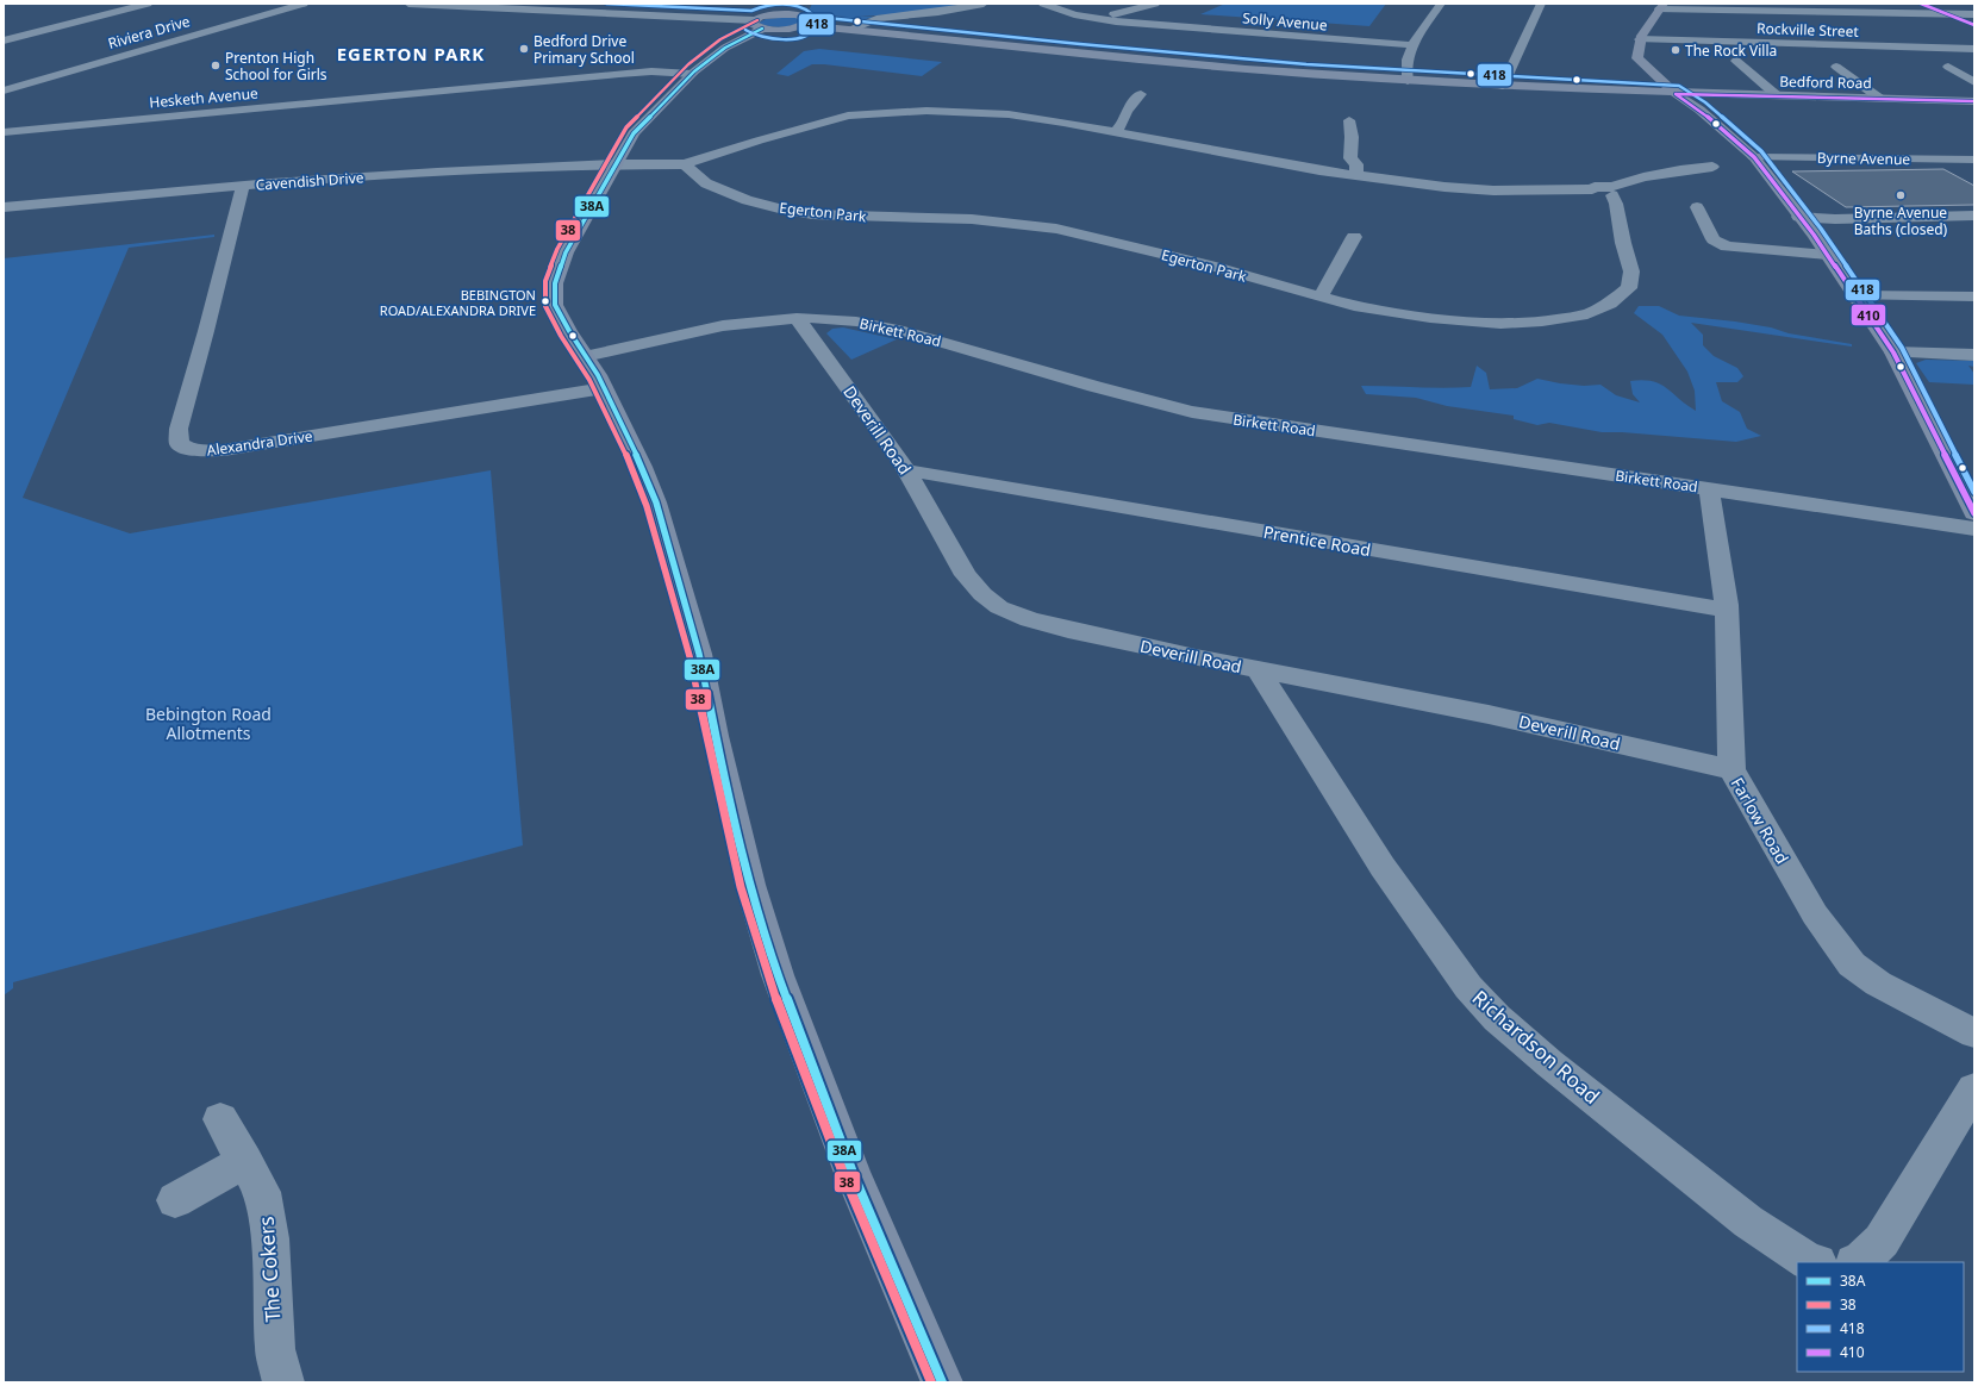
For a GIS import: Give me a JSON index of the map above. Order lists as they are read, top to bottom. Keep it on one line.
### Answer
{"streets":{"main road":["Bedford Road"],"street":["Solly Avenue","Rockville Street","Riviera Drive","Hesketh Avenue","Byrne Avenue","Cavendish Drive","Egerton Park","Birkett Road","Deverill Road","Alexandra Drive","Prentice Road","Farlow Road","Richardson Road","The Cokers"]},"crossings":[["Cavendish Drive","Alexandra Drive"],["Birkett Road","Deverill Road"],["Birkett Road","Farlow Road"],["Deverill Road","Prentice Road"],["Deverill Road","Farlow Road"],["Deverill Road","Richardson Road"],["Prentice Road","Farlow Road"]],"districts":["EGERTON PARK"],"parks":["Bebington Road Allotments"],"places":["Bedford Drive Primary School","The Rock Villa","Prenton High School for Girls","Byrne Avenue Baths (closed)","BEBINGTON ROAD/ALEXANDRA DRIVE"],"lines":["transit line 418","transit line 410","transit line 38","transit line 38A"],"legend":["38A","38","418","410"]}
